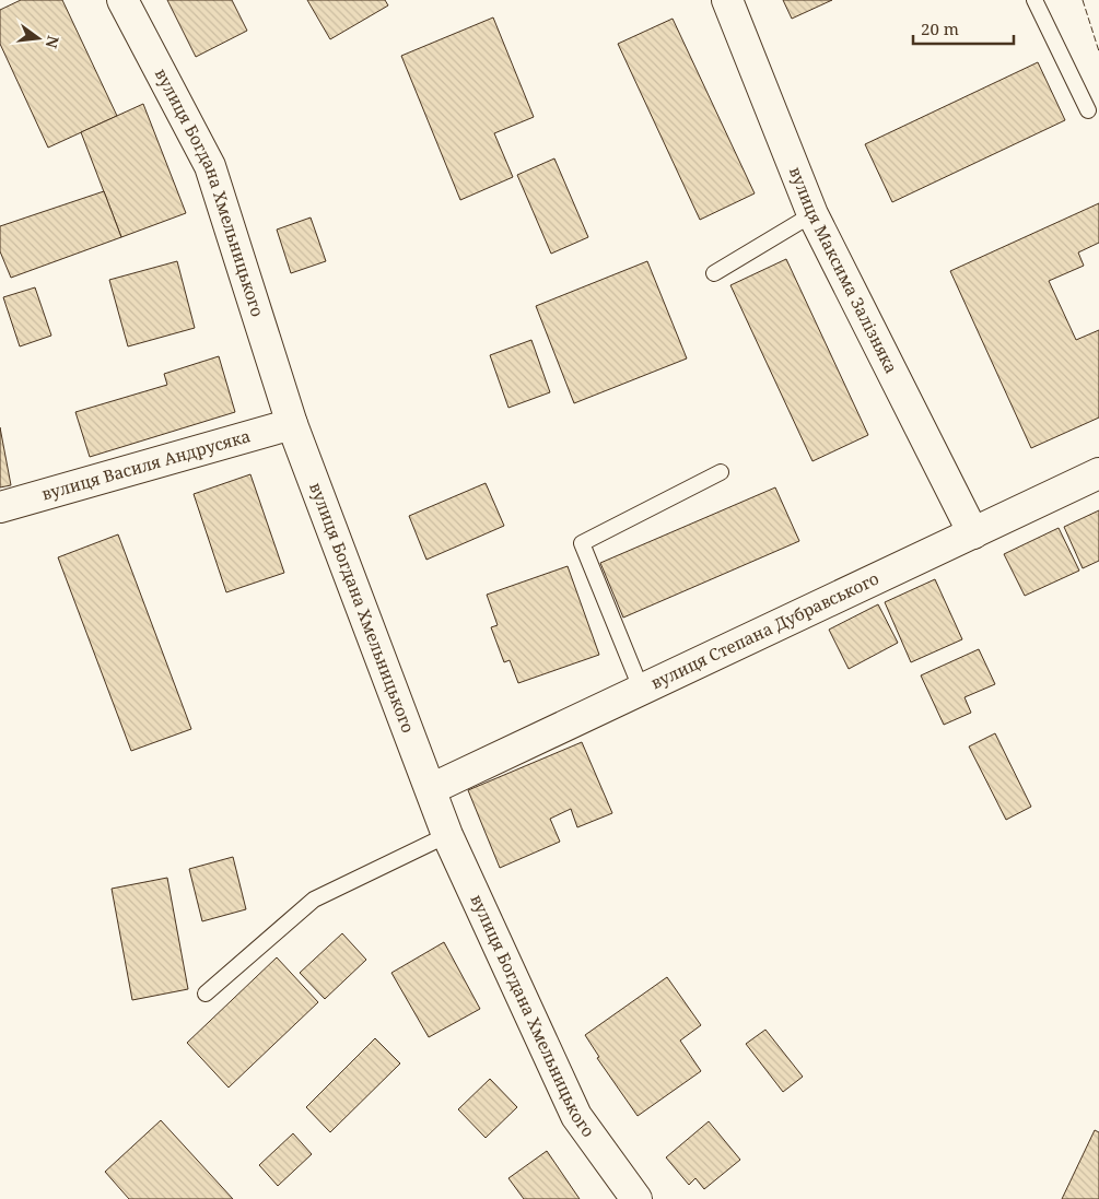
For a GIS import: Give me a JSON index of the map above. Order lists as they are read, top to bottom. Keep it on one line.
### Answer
{"streets":{"street":["вулиця Богдана Хмельницького","вулиця Максима Залізняка","вулиця Василя Андрусяка","вулиця Степана Дубравського"]},"crossings":[["вулиця Богдана Хмельницького","вулиця Василя Андрусяка"],["вулиця Богдана Хмельницького","вулиця Степана Дубравського"],["вулиця Максима Залізняка","вулиця Степана Дубравського"]],"scale_bar":"20 m","north":"right"}
